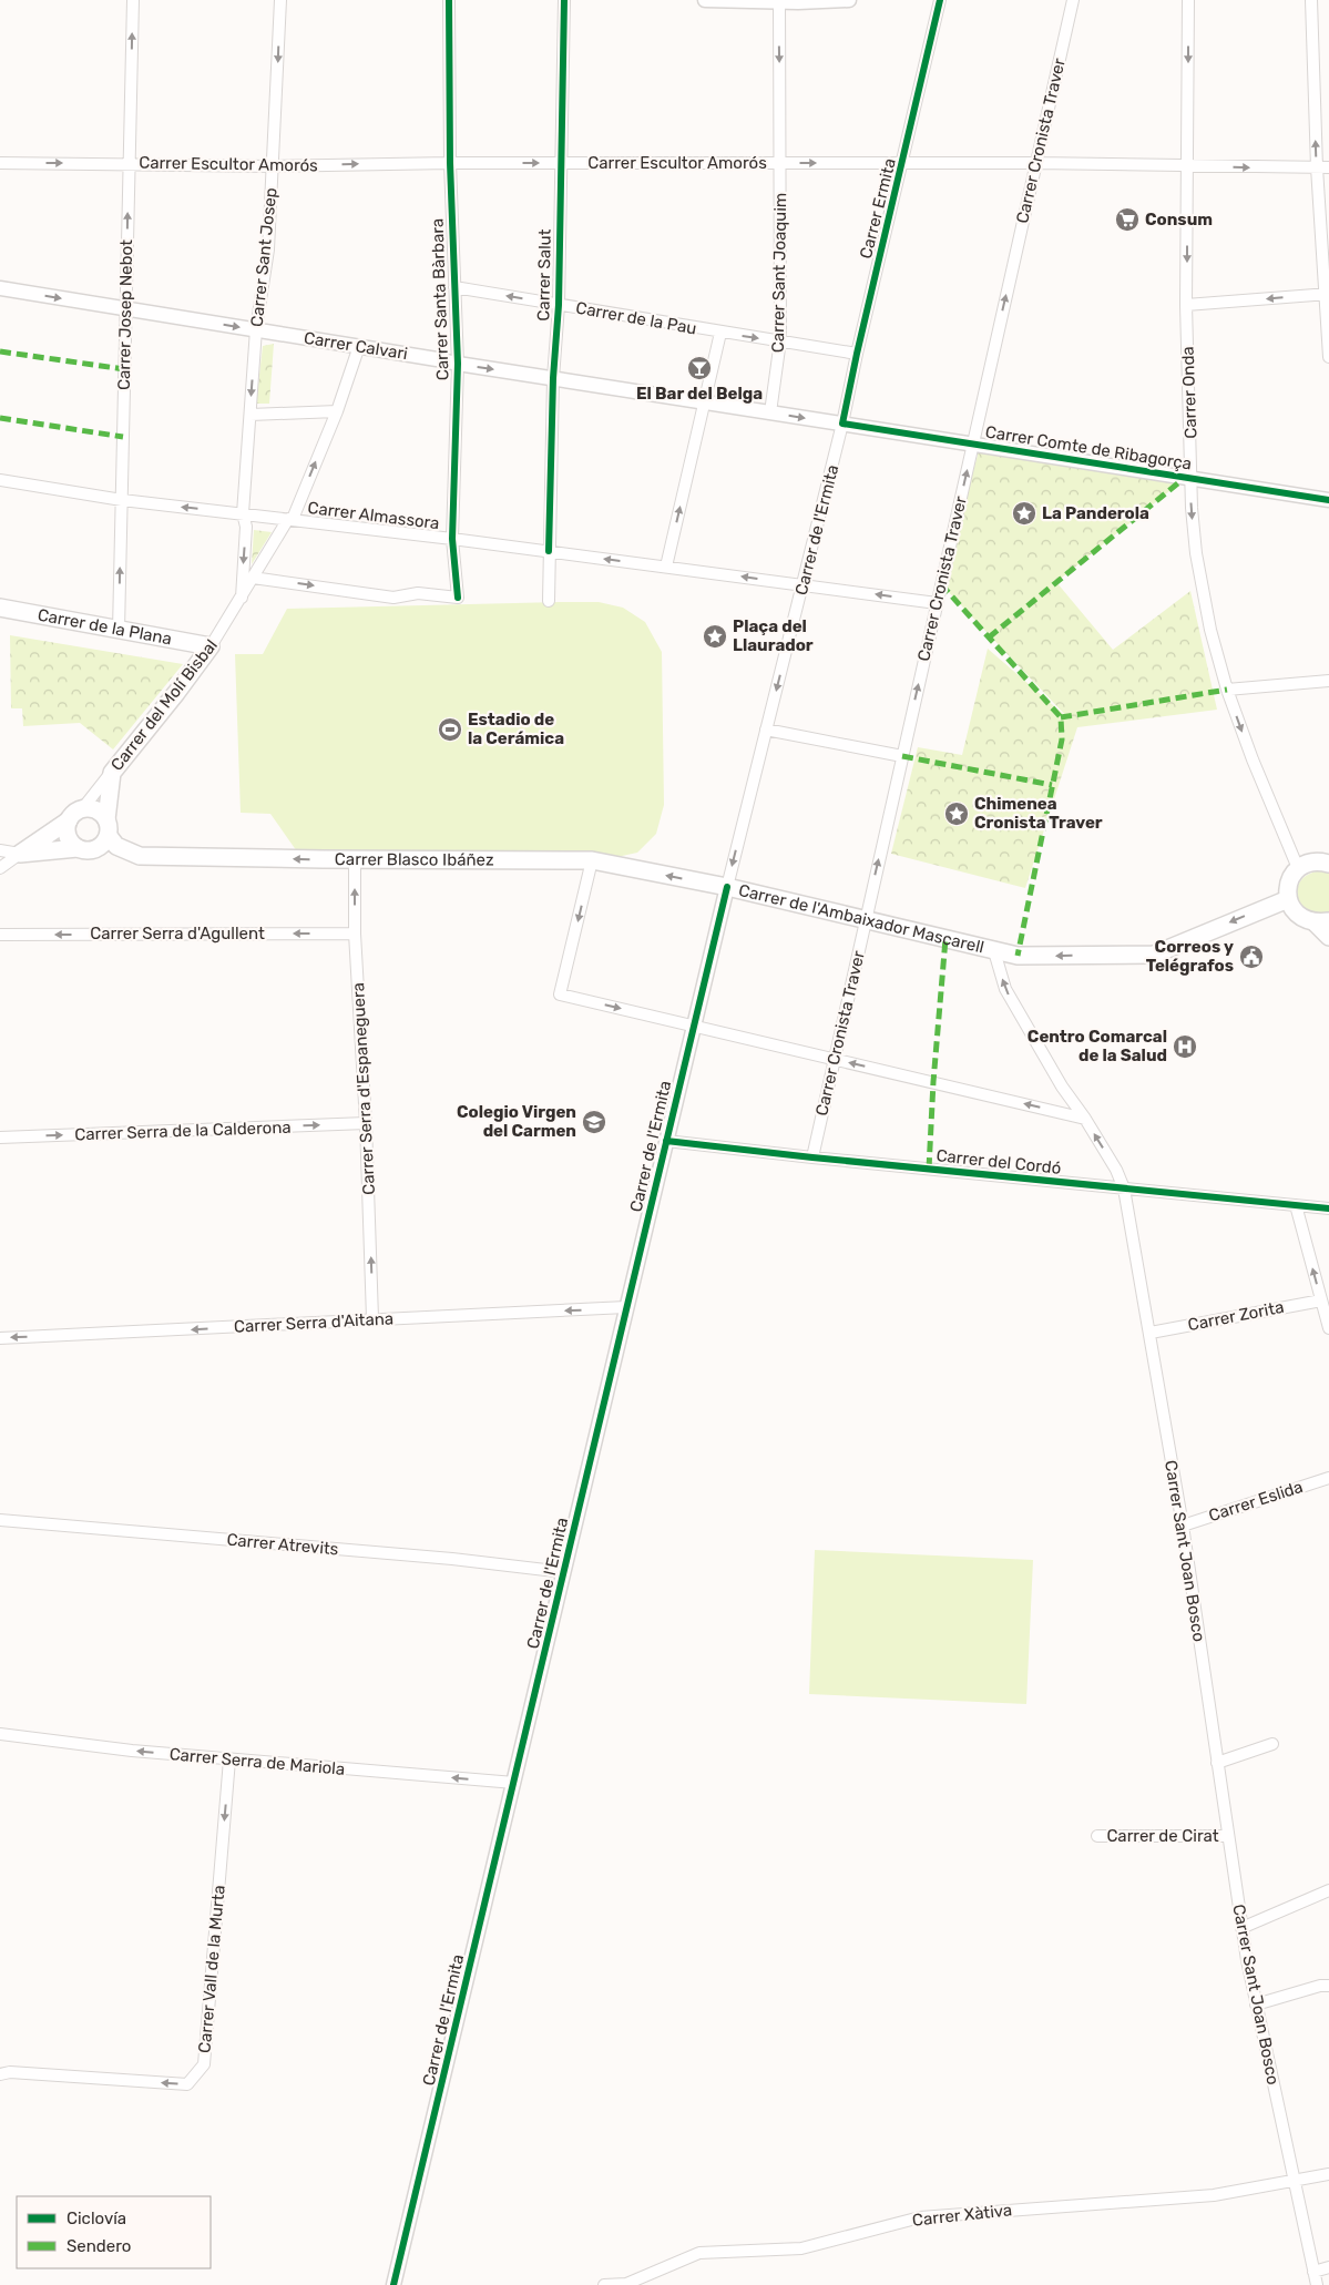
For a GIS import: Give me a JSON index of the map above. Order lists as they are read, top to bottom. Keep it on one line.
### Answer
{"streets":{"main road":["Carrer de la Plana","Carrer del Molí Bisbal","Carrer Blasco Ibáñez","Carrer de l'Ambaixador Mascarell"],"street":["Carrer Cronista Traver","Carrer Escultor Amorós","Carrer Ermita","Carrer Sant Josep","Carrer Sant Joaquim","Carrer Salut","Carrer Santa Bàrbara","Carrer Josep Nebot","Carrer de la Pau","Carrer Calvari","Carrer Onda","Carrer Comte de Ribagorça","Carrer Almassora","Carrer de l'Ermita","Carrer Serra d'Agullent","Carrer Serra d'Espaneguera","Carrer Serra de la Calderona","Carrer del Cordó","Carrer Zorita","Carrer Serra d'Aitana","Carrer Eslida","Carrer Atrevits","Carrer Sant Joan Bosco","Carrer Serra de Mariola","Carrer de Cirat","Carrer Vall de la Murta","Carrer Xàtiva"]},"crossings":[["Carrer Cronista Traver","Carrer Escultor Amorós"],["Carrer Cronista Traver","Carrer Comte de Ribagorça"],["Carrer Cronista Traver","Carrer de l'Ambaixador Mascarell"],["Carrer Cronista Traver","Carrer del Cordó"],["Carrer Escultor Amorós","Carrer Ermita"],["Carrer Escultor Amorós","Carrer Sant Josep"],["Carrer Escultor Amorós","Carrer Sant Joaquim"],["Carrer Escultor Amorós","Carrer Salut"],["Carrer Escultor Amorós","Carrer Santa Bàrbara"],["Carrer Escultor Amorós","Carrer Josep Nebot"],["Carrer Escultor Amorós","Carrer Onda"],["Carrer Ermita","Carrer Calvari"],["Carrer Ermita","Carrer Comte de Ribagorça"],["Carrer Ermita","Carrer de l'Ermita"],["Carrer Sant Josep","Carrer Calvari"],["Carrer Sant Josep","Carrer Almassora"],["Carrer Sant Josep","Carrer del Molí Bisbal"],["Carrer Sant Joaquim","Carrer Calvari"],["Carrer Salut","Carrer de la Pau"],["Carrer Salut","Carrer Calvari"],["Carrer Salut","Carrer Almassora"],["Carrer Santa Bàrbara","Carrer de la Pau"],["Carrer Santa Bàrbara","Carrer Calvari"],["Carrer Santa Bàrbara","Carrer Almassora"],["Carrer Santa Bàrbara","Carrer del Molí Bisbal"],["Carrer Josep Nebot","Carrer Calvari"],["Carrer Josep Nebot","Carrer Almassora"],["Carrer Josep Nebot","Carrer de la Plana"],["Carrer Calvari","Carrer Comte de Ribagorça"],["Carrer Calvari","Carrer de l'Ermita"],["Carrer Calvari","Carrer del Molí Bisbal"],["Carrer Onda","Carrer Comte de Ribagorça"],["Carrer Comte de Ribagorça","Carrer de l'Ermita"],["Carrer Almassora","Carrer del Molí Bisbal"],["Carrer de l'Ermita","Carrer Blasco Ibáñez"],["Carrer de l'Ermita","Carrer de l'Ambaixador Mascarell"],["Carrer de l'Ermita","Carrer del Cordó"],["Carrer de l'Ermita","Carrer Serra d'Aitana"],["Carrer de l'Ermita","Carrer Atrevits"],["Carrer de l'Ermita","Carrer Serra de Mariola"],["Carrer de la Plana","Carrer del Molí Bisbal"],["Carrer del Molí Bisbal","Carrer Blasco Ibáñez"],["Carrer Blasco Ibáñez","Carrer de l'Ambaixador Mascarell"],["Carrer Blasco Ibáñez","Carrer Serra d'Espaneguera"],["Carrer de l'Ambaixador Mascarell","Carrer Sant Joan Bosco"],["Carrer Serra d'Agullent","Carrer Serra d'Espaneguera"],["Carrer Serra d'Espaneguera","Carrer Serra de la Calderona"],["Carrer Serra d'Espaneguera","Carrer Serra d'Aitana"],["Carrer del Cordó","Carrer Sant Joan Bosco"],["Carrer Zorita","Carrer Sant Joan Bosco"],["Carrer Eslida","Carrer Sant Joan Bosco"],["Carrer Sant Joan Bosco","Carrer de Cirat"],["Carrer Sant Joan Bosco","Carrer Xàtiva"],["Carrer Serra de Mariola","Carrer Vall de la Murta"]],"one_way":["Carrer Cronista Traver","Carrer Escultor Amorós","Carrer Sant Josep","Carrer Sant Joaquim","Carrer Josep Nebot","Carrer de la Pau","Carrer Calvari","Carrer Onda","Carrer Almassora","Carrer Blasco Ibáñez","Carrer de l'Ambaixador Mascarell","Carrer Serra d'Agullent","Carrer Serra d'Espaneguera","Carrer Serra de la Calderona","Carrer Serra d'Aitana","Carrer Serra de Mariola"],"places":{"supermarket":["Consum"],"bar":["El Bar del Belga"],"place":["La Panderola","Plaça del Llaurador","Chimenea Cronista Traver"],"sports":["Estadio de la Cerámica"],"public building":["Correos y Telégrafos"],"hospital":["Centro Comarcal de la Salud"],"school or university":["Colegio Virgen del Carmen"]},"legend":["Ciclovía","Sendero"]}
